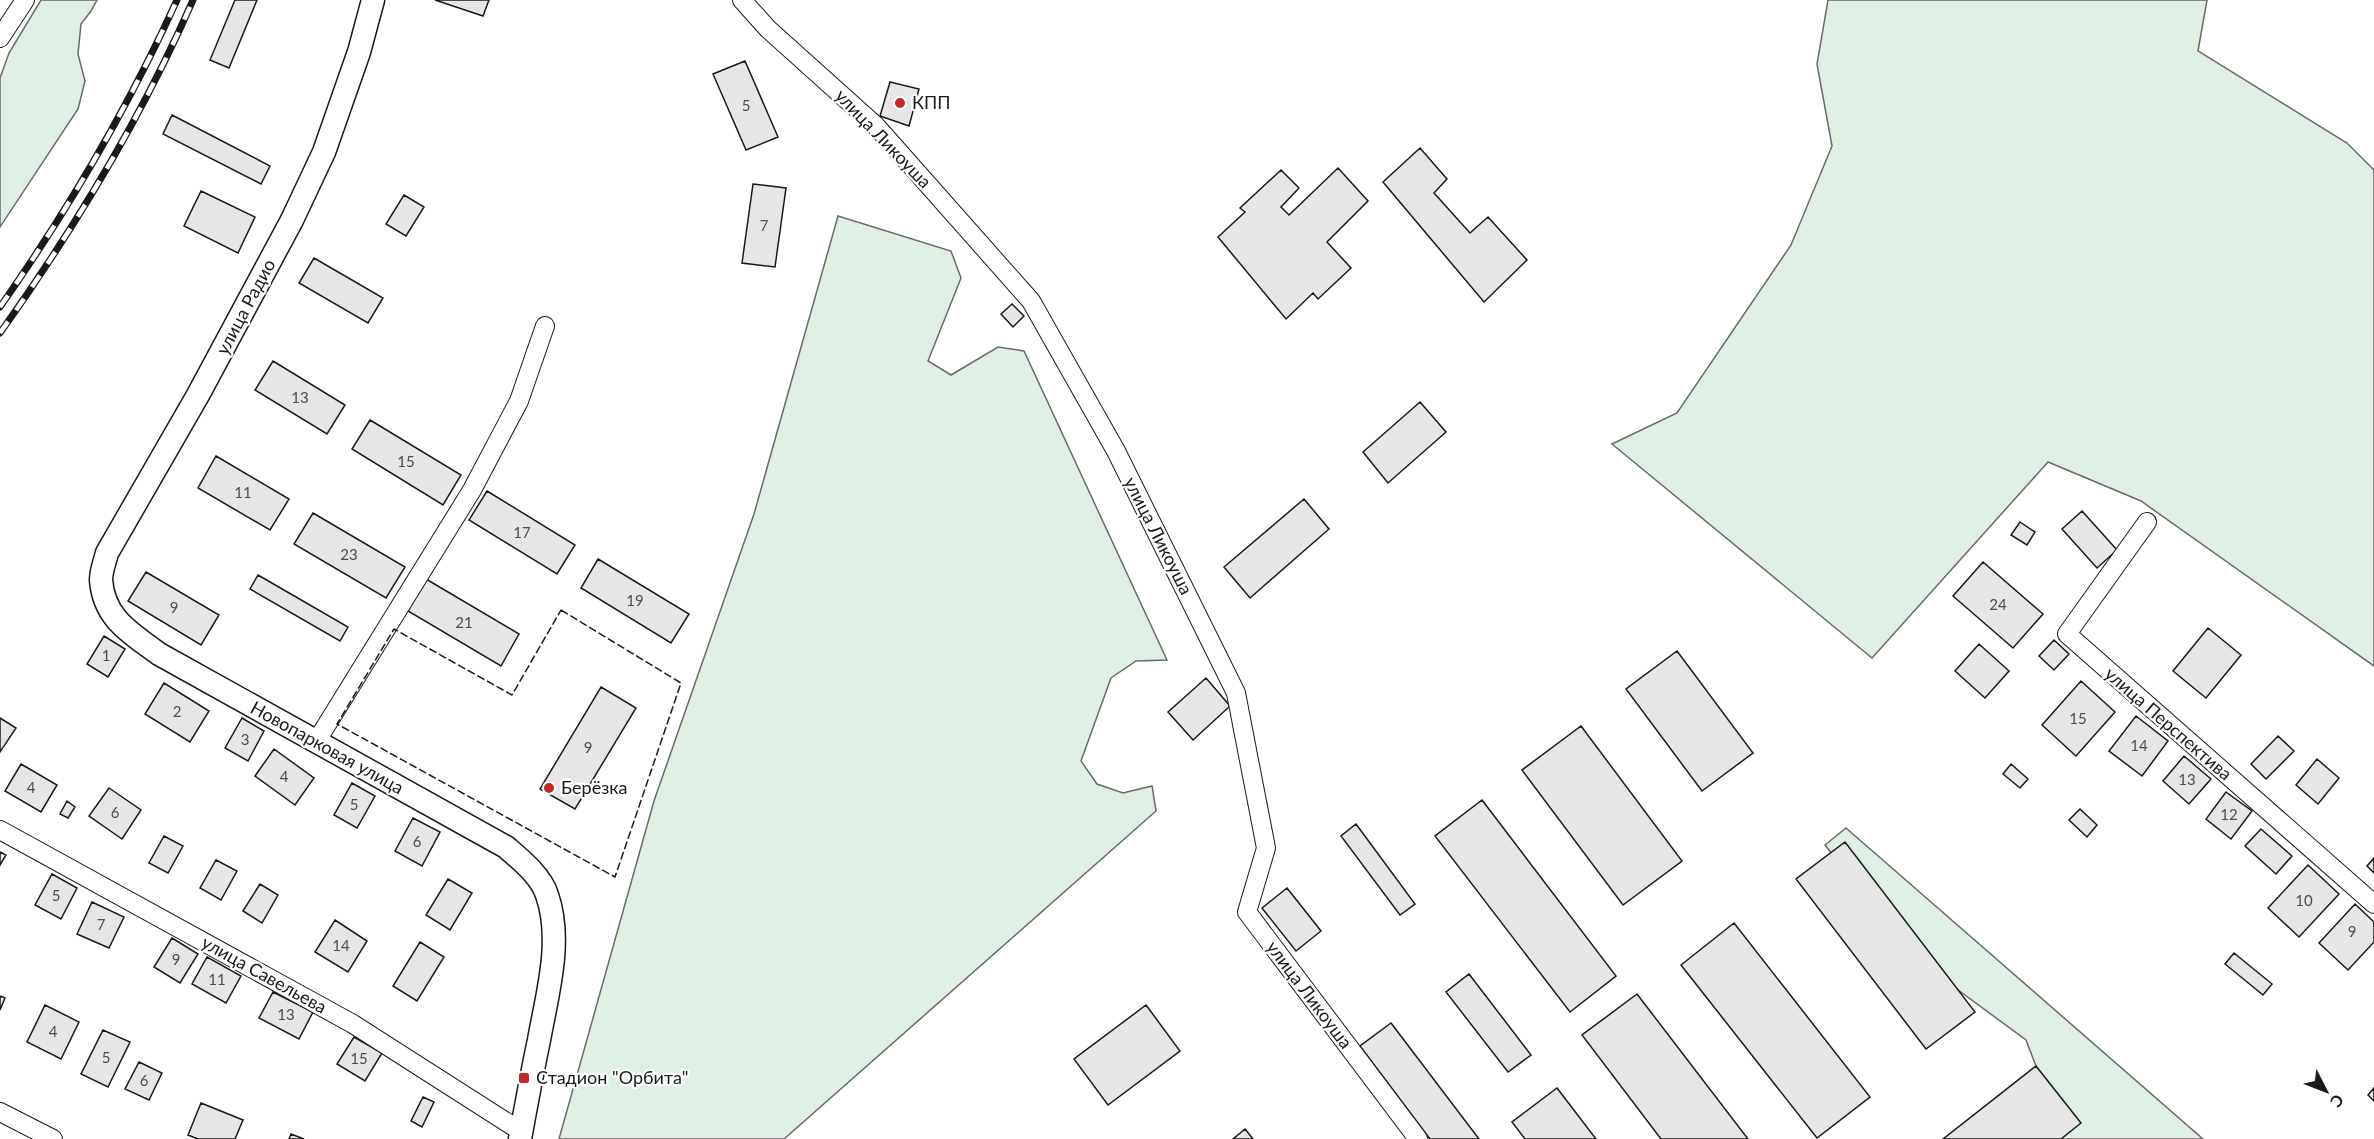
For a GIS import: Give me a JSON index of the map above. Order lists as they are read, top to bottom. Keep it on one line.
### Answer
{"streets":{"street":["улица Ликоуша","улица Радио","улица Перспектива","Новопарковая улица","улица Савельева"]},"crossings":[["улица Радио","Новопарковая улица"],["Новопарковая улица","улица Савельева"]],"places":{"other":["КПП","Берёзка"],"transit":["Стадион \"Орбита\""]},"house_numbers":["5","7","13","15","11","17","23","19","24","9","21","1","2","15","3","14","9","4","13","4","5","6","12","6","5","10","7","9","14","9","11","13","4","5","15","6"],"north":"bottom right"}
